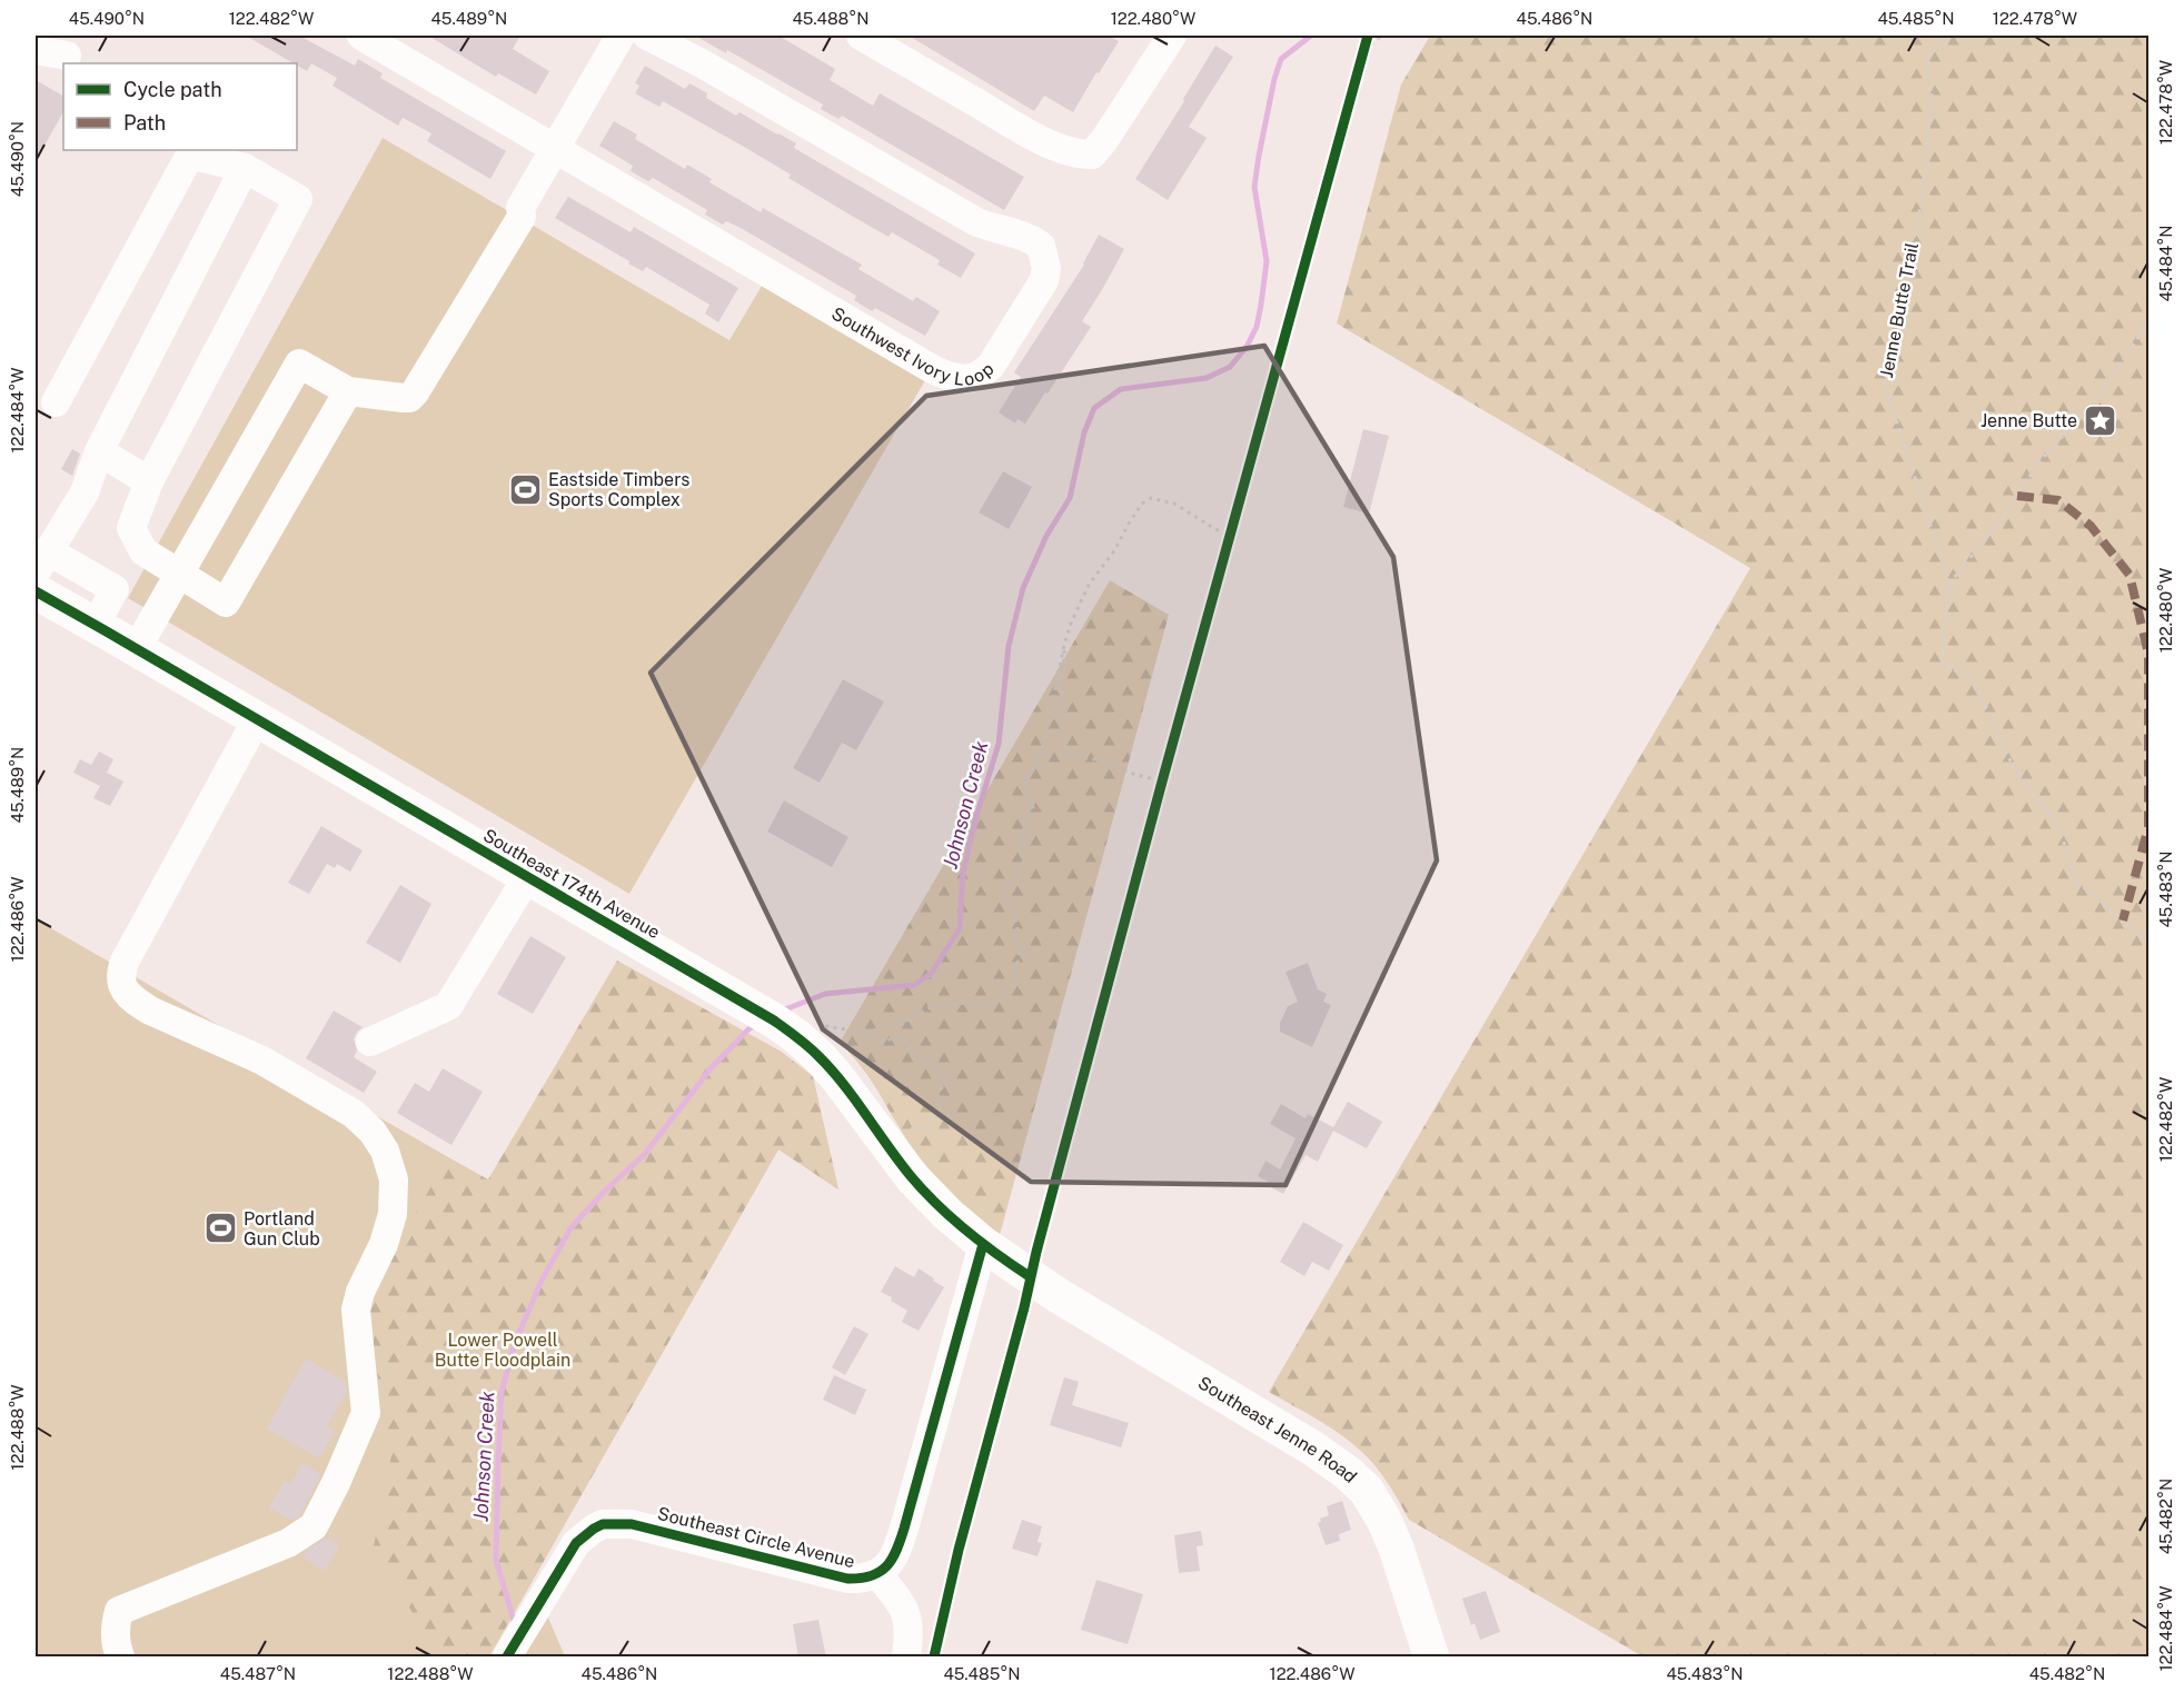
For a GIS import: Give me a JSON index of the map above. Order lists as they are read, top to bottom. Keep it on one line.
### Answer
{"streets":{"main road":["Southeast 174th Avenue","Southeast Jenne Road"],"street":["Southwest Ivory Loop","Southeast Circle Avenue"],"path":["Jenne Butte Trail"]},"crossings":[["Southeast 174th Avenue","Southeast Jenne Road"],["Southeast 174th Avenue","Southeast Circle Avenue"]],"water":["Johnson Creek"],"parks":["Lower Powell Butte Floodplain"],"places":{"place":["Jenne Butte"],"sports":["Eastside Timbers Sports Complex","Portland Gun Club"]},"legend":["Cycle path","Path"],"coordinates":["45.490°N","122.482°W","45.489°N","45.488°N","122.480°W","45.486°N","45.485°N","122.478°W","45.484°N","122.484°W","45.483°N","122.486°W","122.488°W","45.482°N","45.487°N"]}
